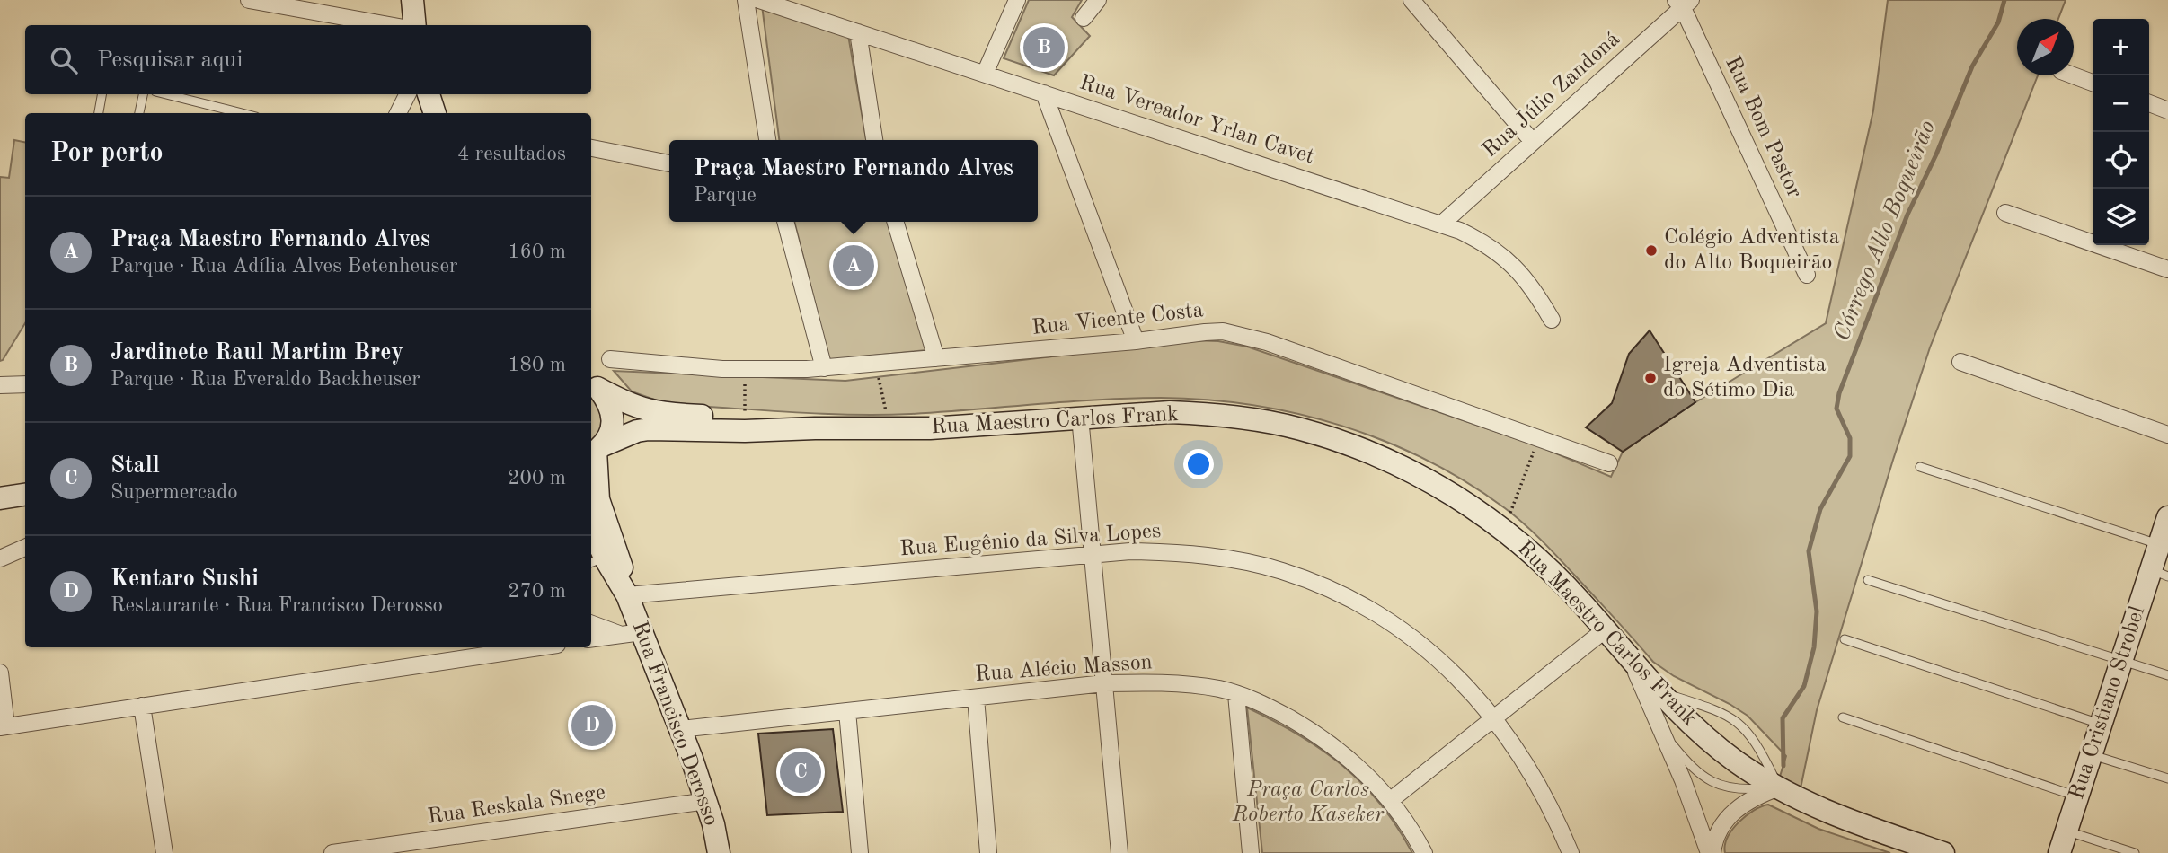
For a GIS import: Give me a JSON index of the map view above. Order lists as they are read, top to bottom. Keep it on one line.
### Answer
{"streets":{"main road":["Rua Maestro Carlos Frank","Rua Cristiano Strobel","Rua Francisco Derosso"],"street":["Rua Júlio Zandoná","Rua Vereador Yrlan Cavet","Rua Bom Pastor","Rua Vicente Costa","Rua Eugênio da Silva Lopes","Rua Alécio Masson","Rua Reskala Snege"]},"crossings":[["Rua Júlio Zandoná","Rua Vereador Yrlan Cavet"],["Rua Júlio Zandoná","Rua Bom Pastor"],["Rua Maestro Carlos Frank","Rua Francisco Derosso"],["Rua Eugênio da Silva Lopes","Rua Francisco Derosso"],["Rua Alécio Masson","Rua Francisco Derosso"],["Rua Francisco Derosso","Rua Reskala Snege"]],"water":["Córrego Alto Boqueirão"],"parks":["Praça Carlos Roberto Kaseker"],"places":["Colégio Adventista do Alto Boqueirão","Igreja Adventista do Sétimo Dia"],"north":"top right","page":{"map_buttons":["+","−"],"pins":["B","A","D","C"],"search":"Pesquisar aqui","heading":["Por perto","4 resultados"],"popup":["Praça Maestro Fernando Alves","Parque"],"list":[{"mark":"A","name":"Praça Maestro Fernando Alves","note":"Parque · Rua Adília Alves Betenheuser","value":"160 m"},{"mark":"B","name":"Jardinete Raul Martim Brey","note":"Parque · Rua Everaldo Backheuser","value":"180 m"},{"mark":"C","name":"Stall","note":"Supermercado","value":"200 m"},{"mark":"D","name":"Kentaro Sushi","note":"Restaurante · Rua Francisco Derosso","value":"270 m"}]}}
